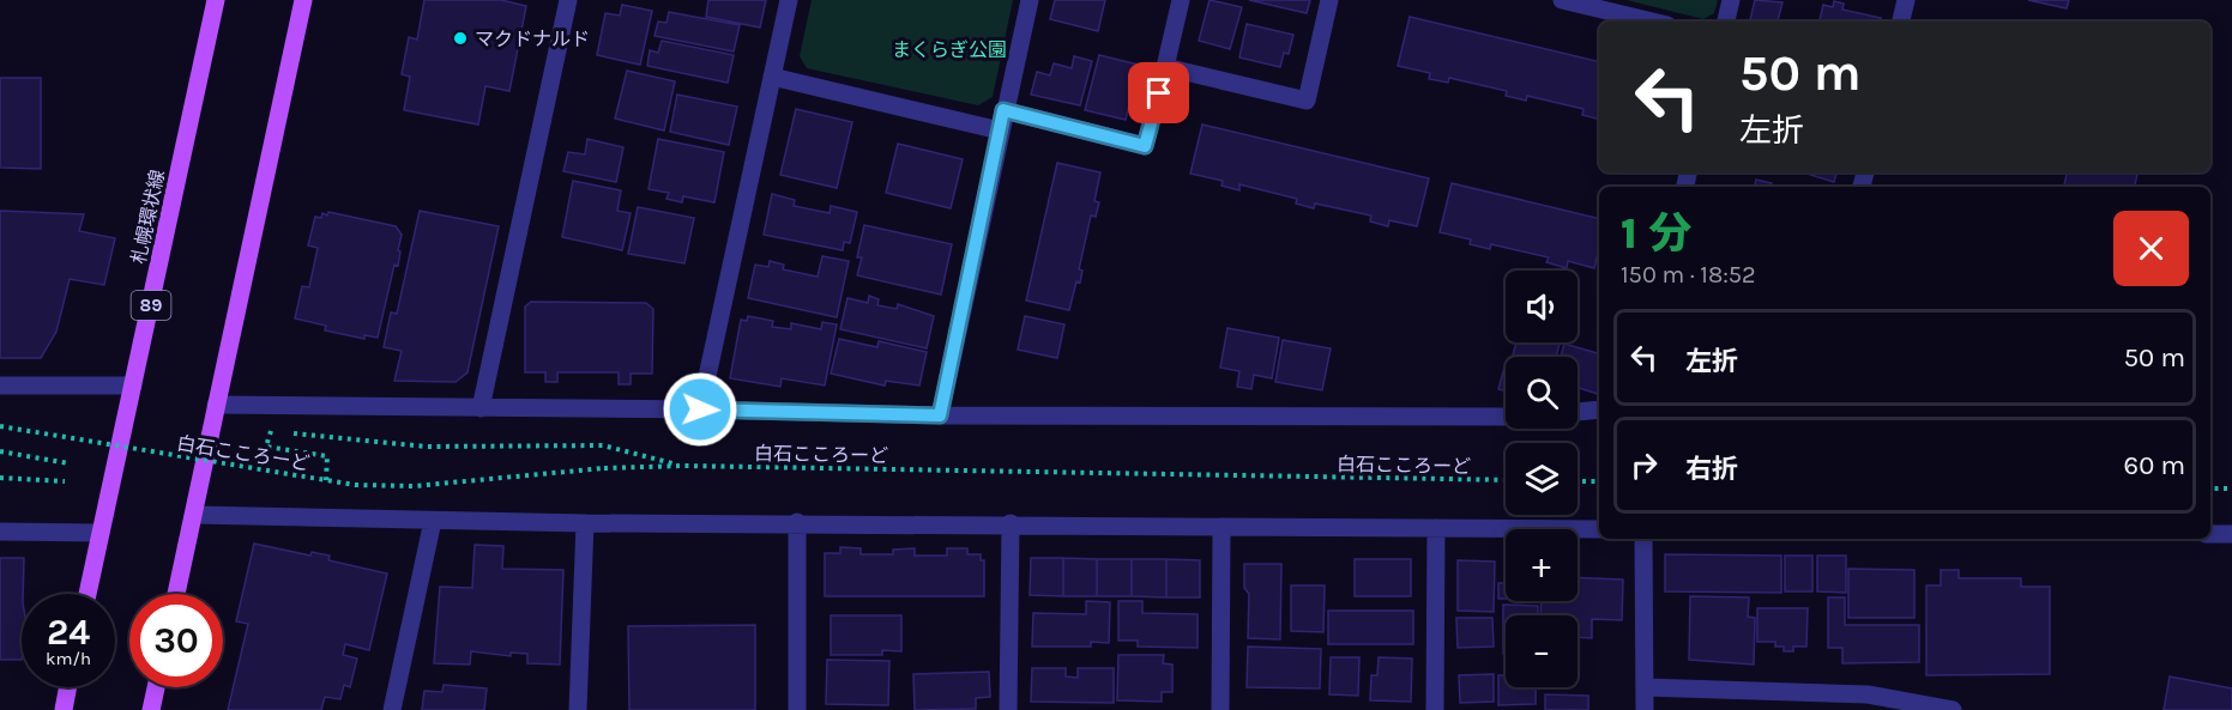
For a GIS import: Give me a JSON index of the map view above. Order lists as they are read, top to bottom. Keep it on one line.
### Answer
{"streets":{"main road":["札幌環状線","89"],"path":["白石こころーど"]},"parks":["まくらぎ公園"],"places":["マクドナルド"],"page":{"turn":["50 m","左折"],"heading":["1 分","150 m · 18:52"],"map_buttons":["+","−"],"list":[{"name":"左折","value":"50 m"},{"name":"右折","value":"60 m"}],"speed":"24 km/h","limit":"30"}}
